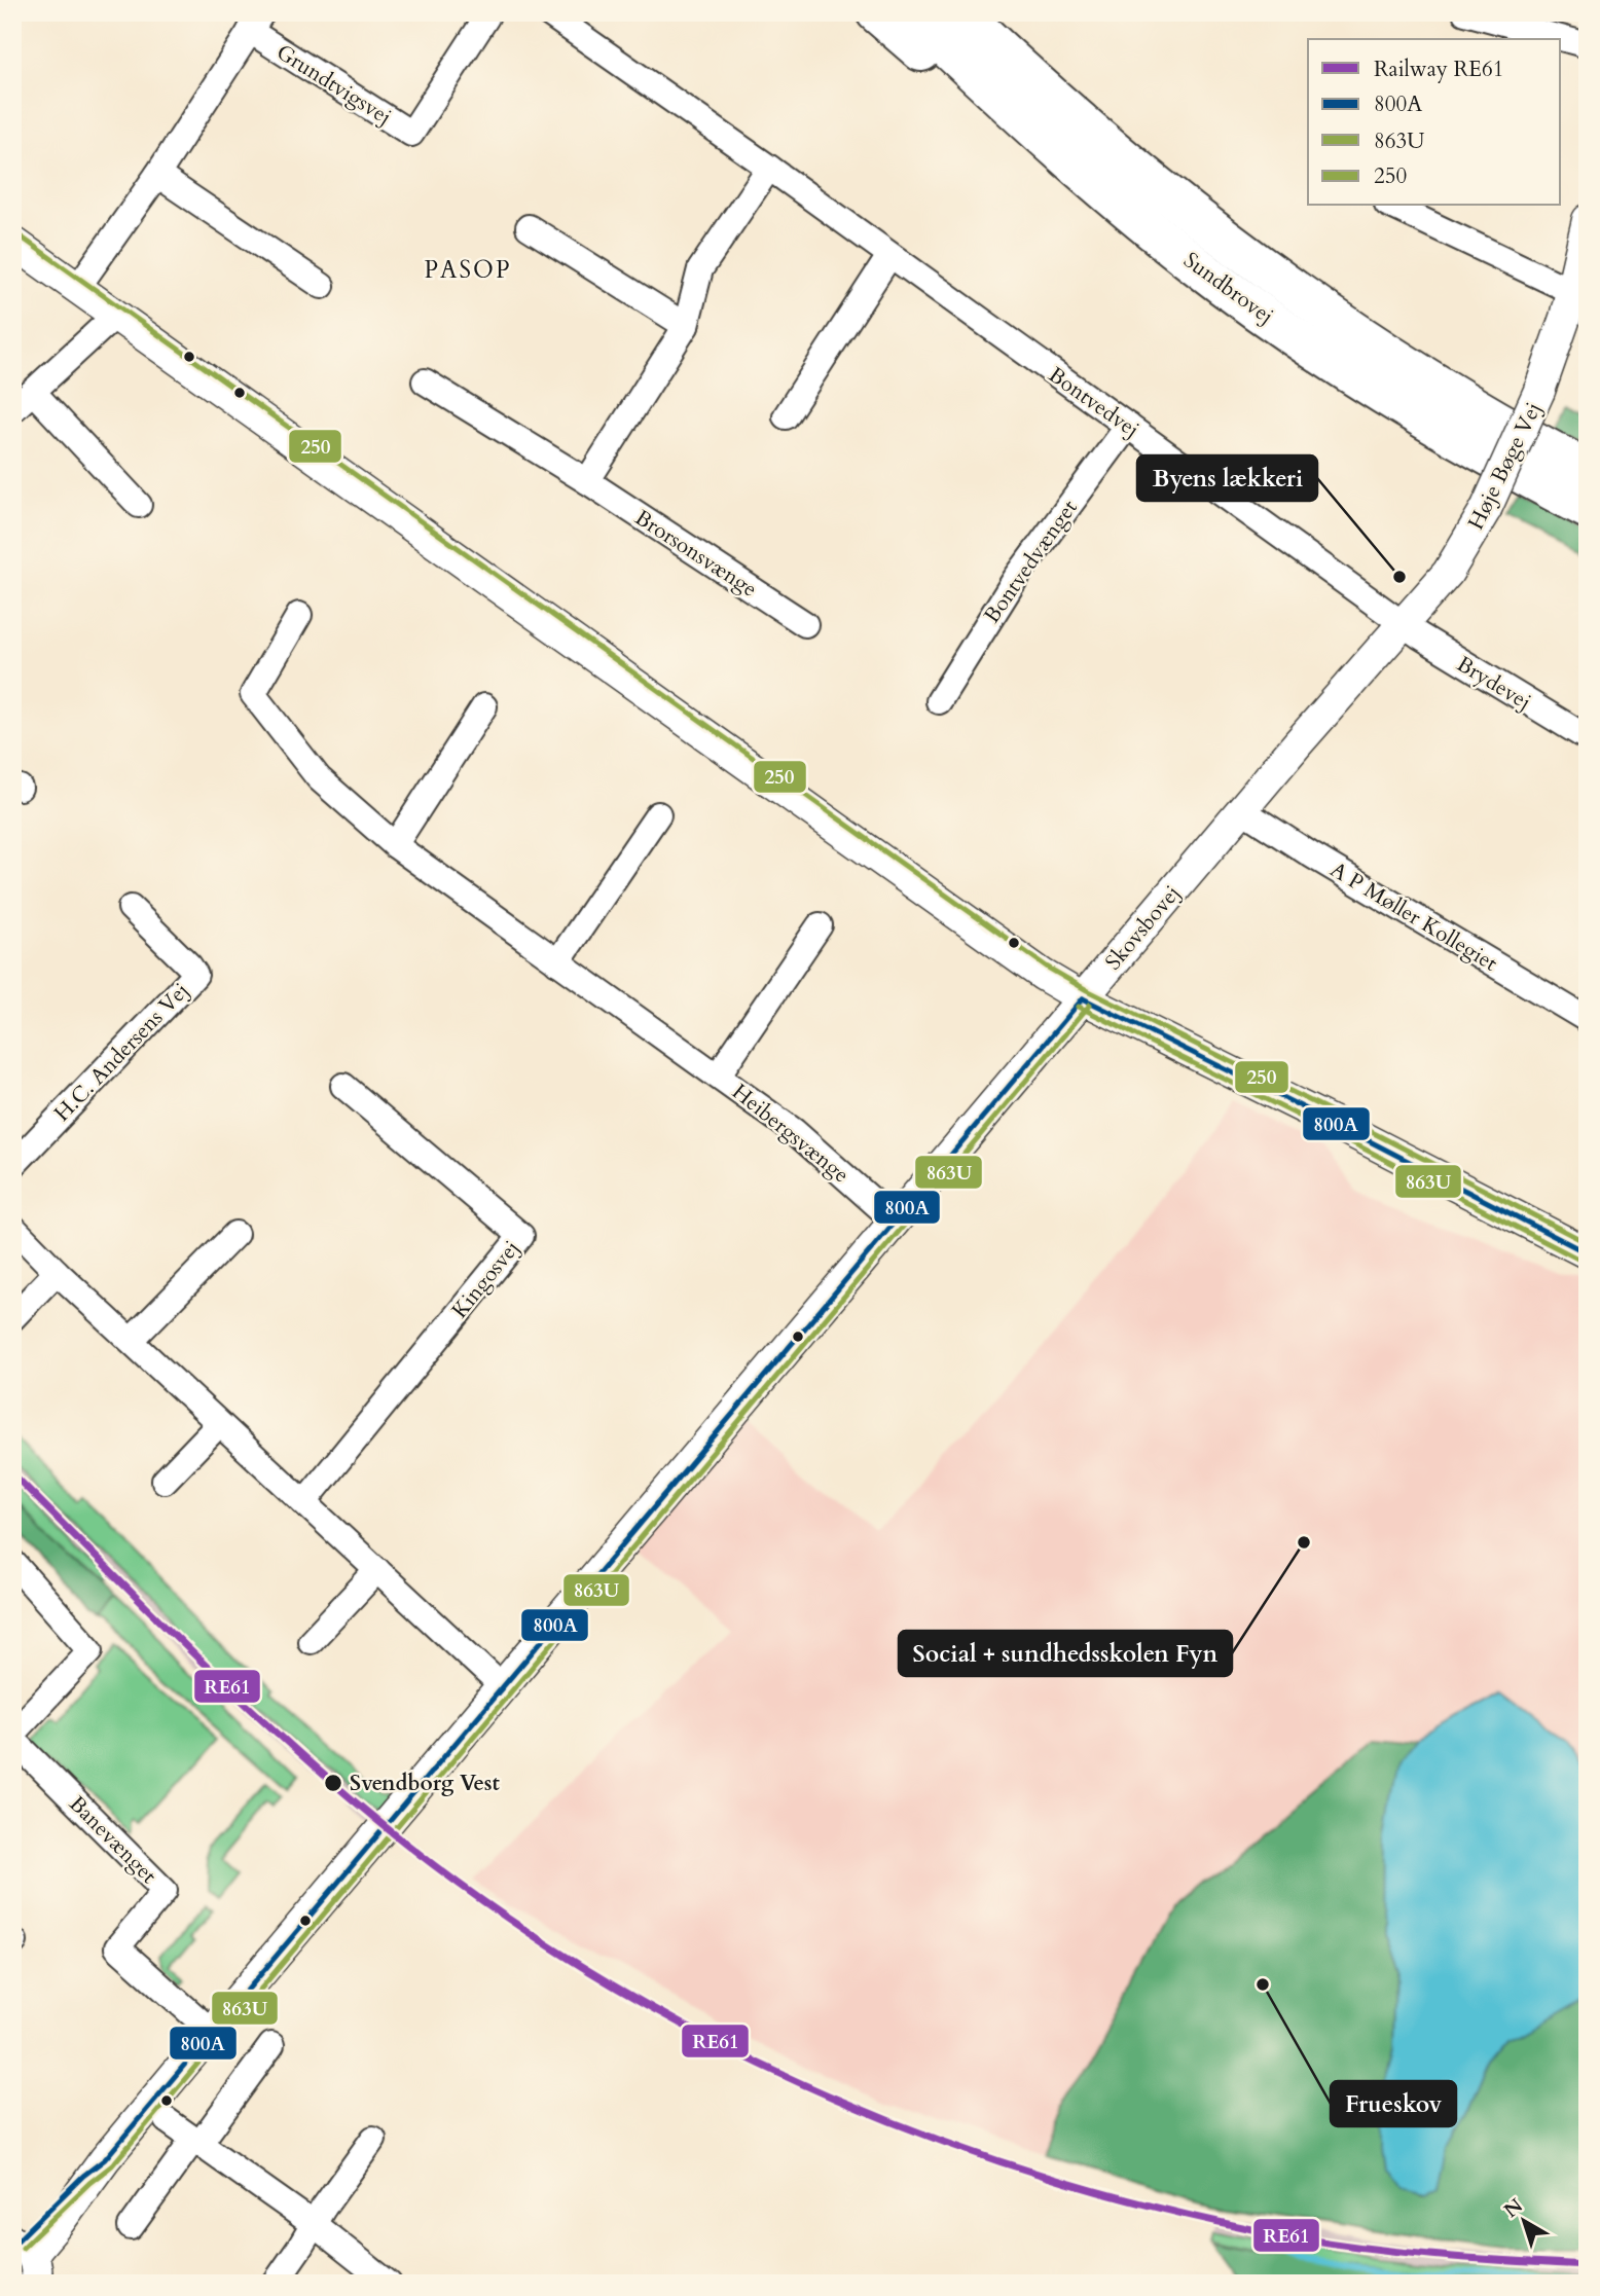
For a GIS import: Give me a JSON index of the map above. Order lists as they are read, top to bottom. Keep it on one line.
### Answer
{"streets":{"main road":["Sundbrovej"],"street":["Grundtvigsvej","Bontvedvej","Høje Bøge Vej","Brorsonsvænge","Bontvedvænget","Brydevej","A P Møller Kollegiet","Skovsbovej","H.C. Andersens Vej","Heibergsvænge","Kingosvej","Banevænget"]},"crossings":[["Bontvedvej","Høje Bøge Vej"],["Bontvedvej","Bontvedvænget"],["Bontvedvej","Brydevej"],["Bontvedvej","Skovsbovej"],["Høje Bøge Vej","Brydevej"],["Høje Bøge Vej","Skovsbovej"],["Brydevej","Skovsbovej"],["A P Møller Kollegiet","Skovsbovej"],["Skovsbovej","Heibergsvænge"],["Skovsbovej","Banevænget"]],"districts":["PASOP"],"places":["Byens lækkeri","Social + sundhedsskolen Fyn","Svendborg Vest","Frueskov"],"lines":["transit line 250","transit line 800A","transit line 863U","rail line RE61"],"legend":["Railway RE61","800A","863U","250"],"north":"top left"}
